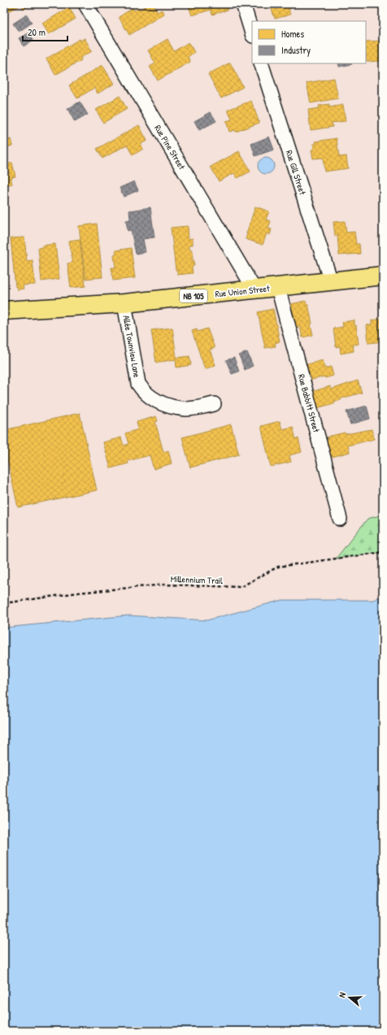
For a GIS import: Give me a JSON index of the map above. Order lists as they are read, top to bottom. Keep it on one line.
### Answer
{"streets":{"main road":["Rue Union Street","NB 105"],"street":["Rue Pine Street","Rue Gill Street","Allée Townview Lane","Rue Babbitt Street"],"path":["Millennium Trail"]},"crossings":[["Rue Pine Street","Rue Union Street"],["Rue Gill Street","Rue Union Street"],["Rue Union Street","Allée Townview Lane"],["Rue Union Street","Rue Babbitt Street"]],"legend":["Homes","Industry"],"scale_bar":"20 m","north":"left"}
